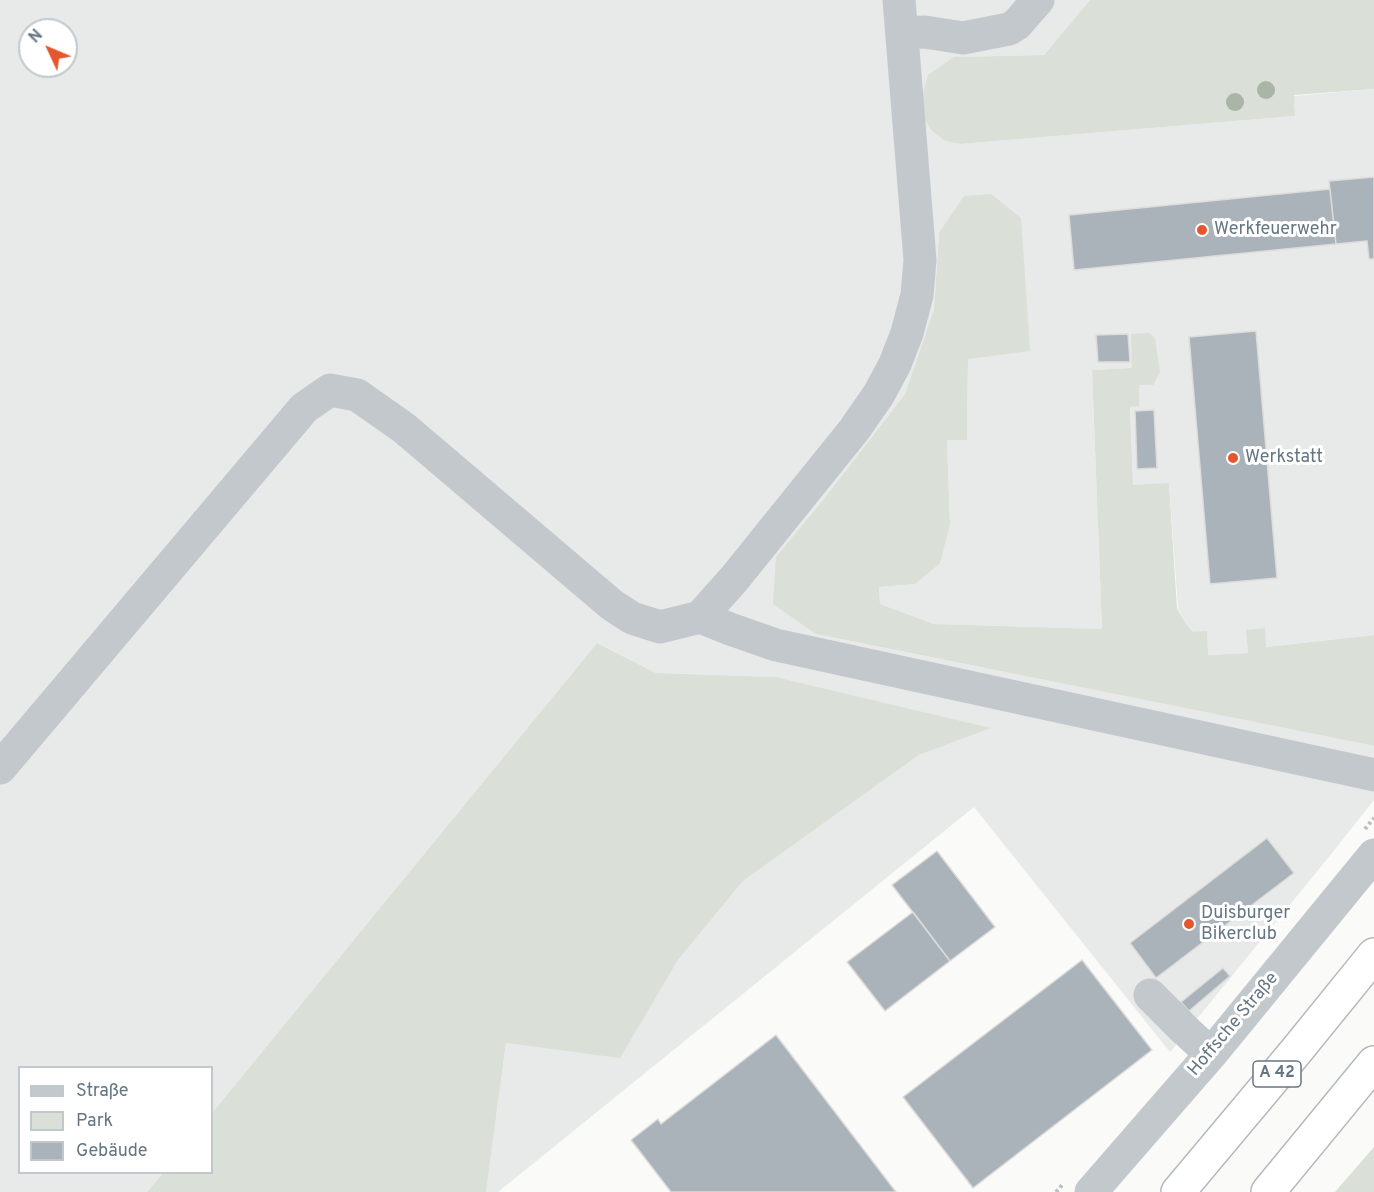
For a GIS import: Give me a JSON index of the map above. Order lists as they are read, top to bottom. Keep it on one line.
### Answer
{"streets":{"highway":["A 42"],"street":["Hoffsche Straße"]},"places":["Werkfeuerwehr","Werkstatt","Duisburger Bikerclub"],"legend":["Straße","Park","Gebäude"],"north":"top left"}
